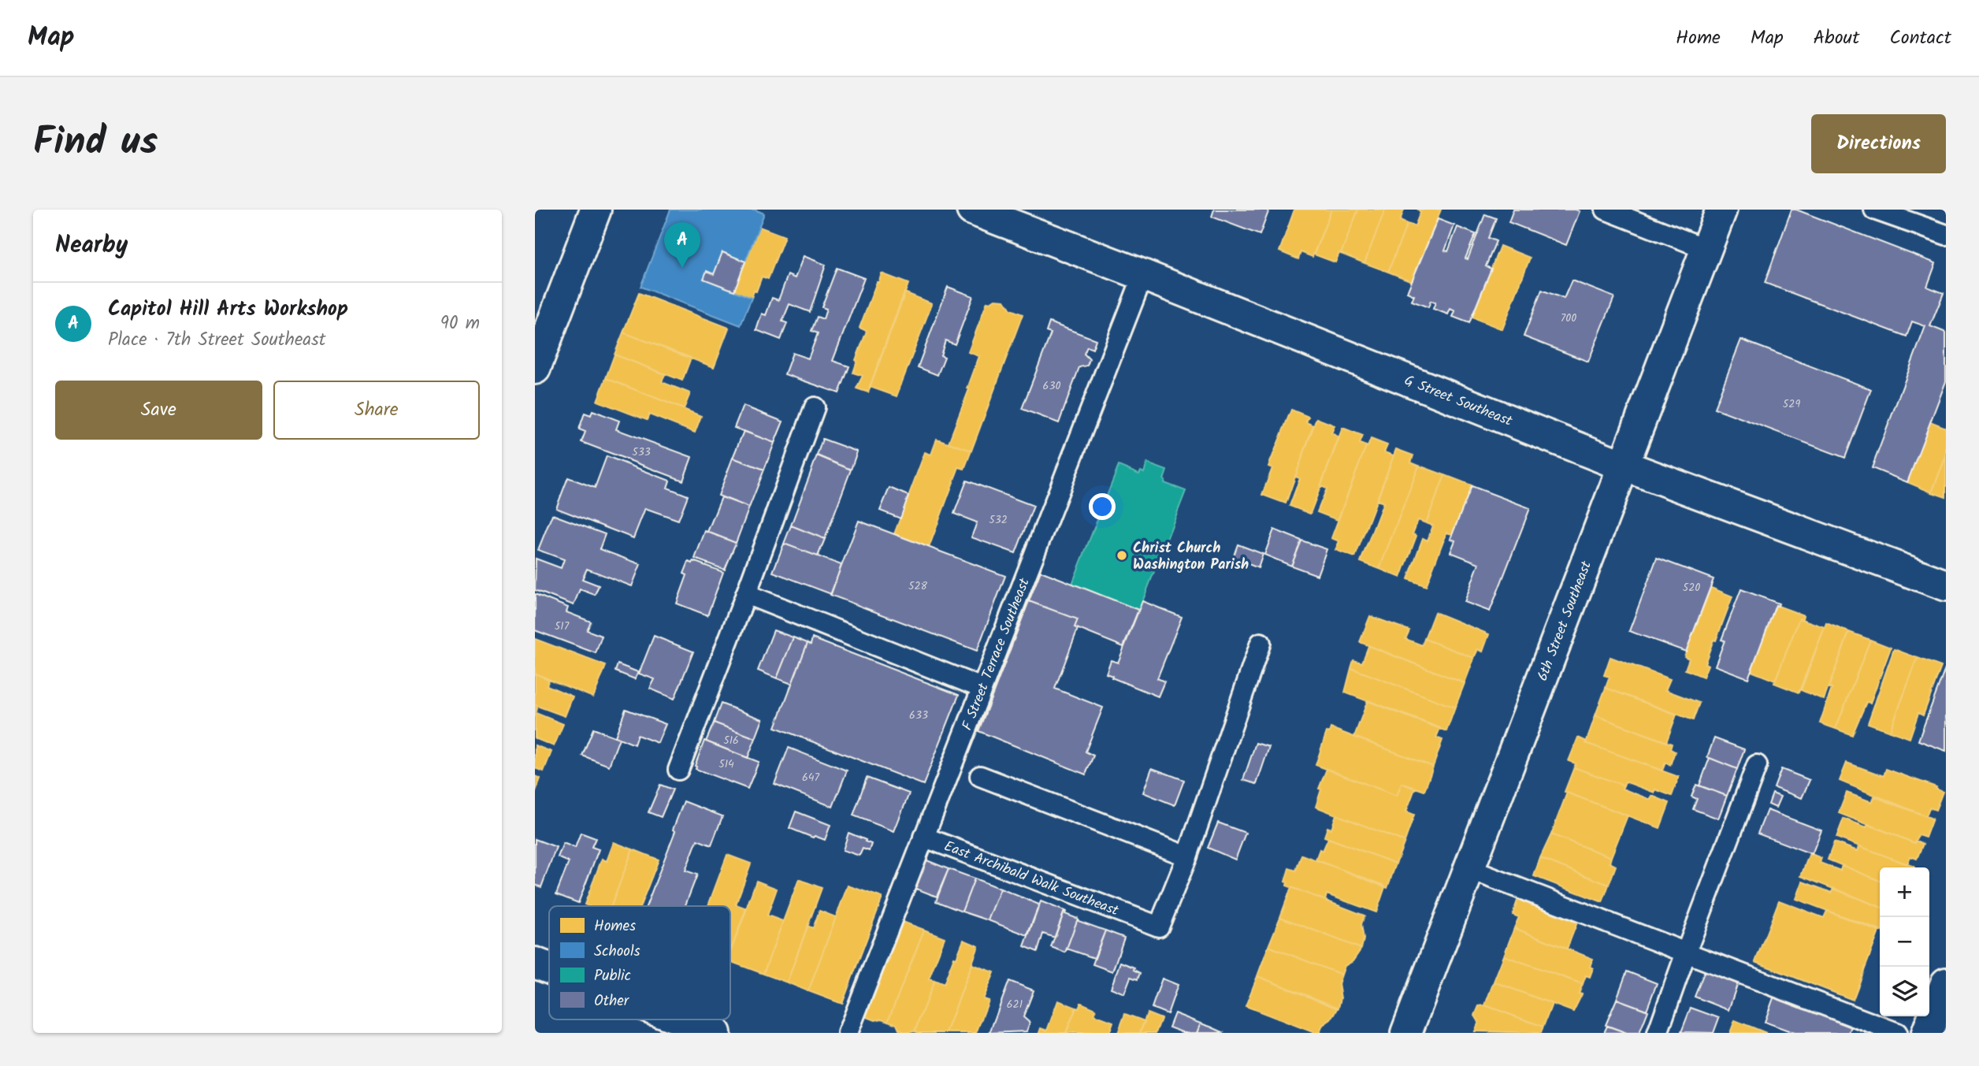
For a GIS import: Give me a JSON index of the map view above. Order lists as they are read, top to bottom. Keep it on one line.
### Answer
{"streets":{"street":["G Street Southeast","6th Street Southeast"],"lane":["F Street Terrace Southeast","East Archibald Walk Southeast"]},"crossings":[["G Street Southeast","6th Street Southeast"],["G Street Southeast","F Street Terrace Southeast"],["F Street Terrace Southeast","East Archibald Walk Southeast"]],"places":["Christ Church Washington Parish"],"house_numbers":["700","630","529","533","532","528","520","517","633","516","514","647","621"],"legend":["Homes","Schools","Public","Other"],"page":{"header":"Map","nav":["Home","Map","About","Contact"],"title":"Find us","buttons":["Directions",["Save","Share"]],"heading":"Nearby","pins":"A","list":[{"mark":"A","name":"Capitol Hill Arts Workshop","note":"Place · 7th Street Southeast","value":"90 m"}],"map_buttons":["+","−"]}}
